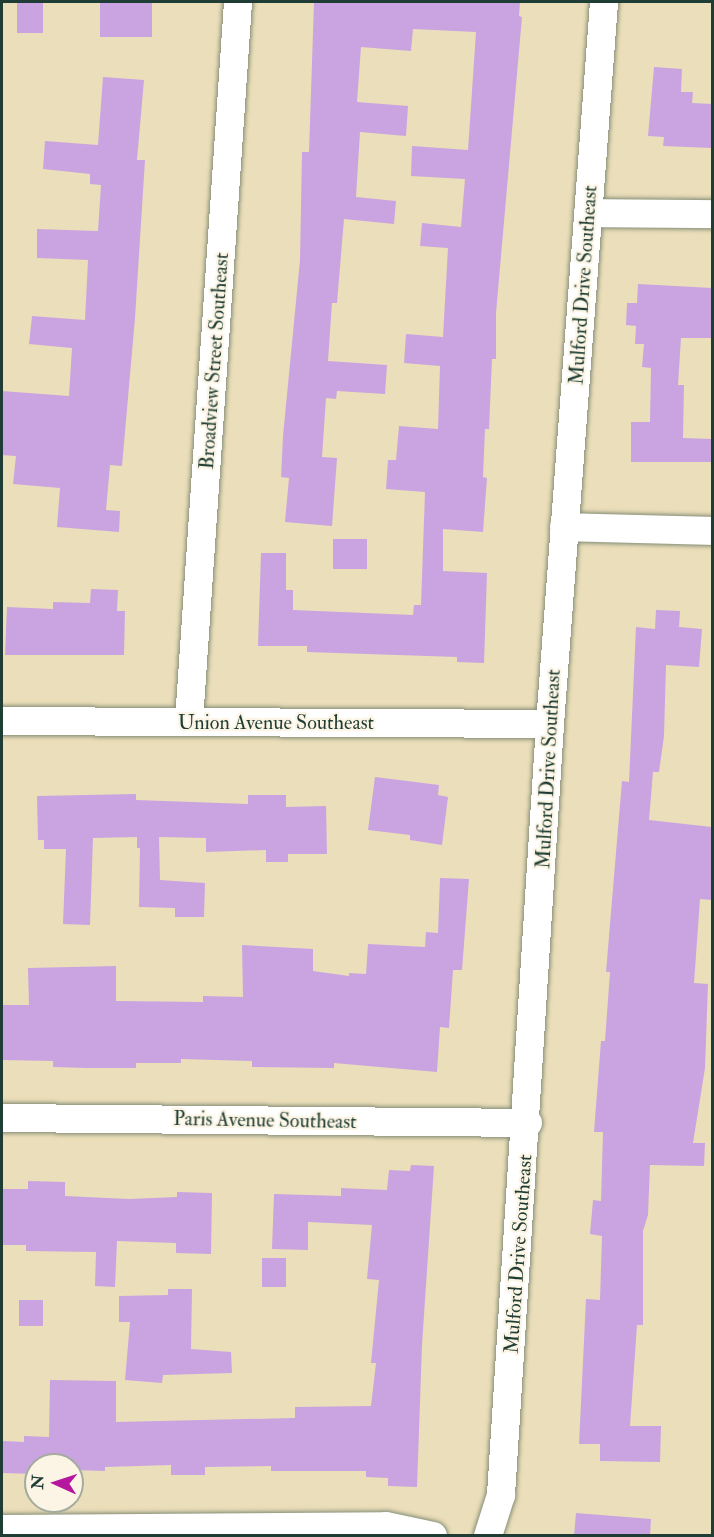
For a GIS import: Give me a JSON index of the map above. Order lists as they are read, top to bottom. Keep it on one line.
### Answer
{"streets":{"street":["Mulford Drive Southeast","Broadview Street Southeast","Union Avenue Southeast","Paris Avenue Southeast"]},"crossings":[["Mulford Drive Southeast","Union Avenue Southeast"],["Mulford Drive Southeast","Paris Avenue Southeast"],["Broadview Street Southeast","Union Avenue Southeast"]],"north":"left"}
